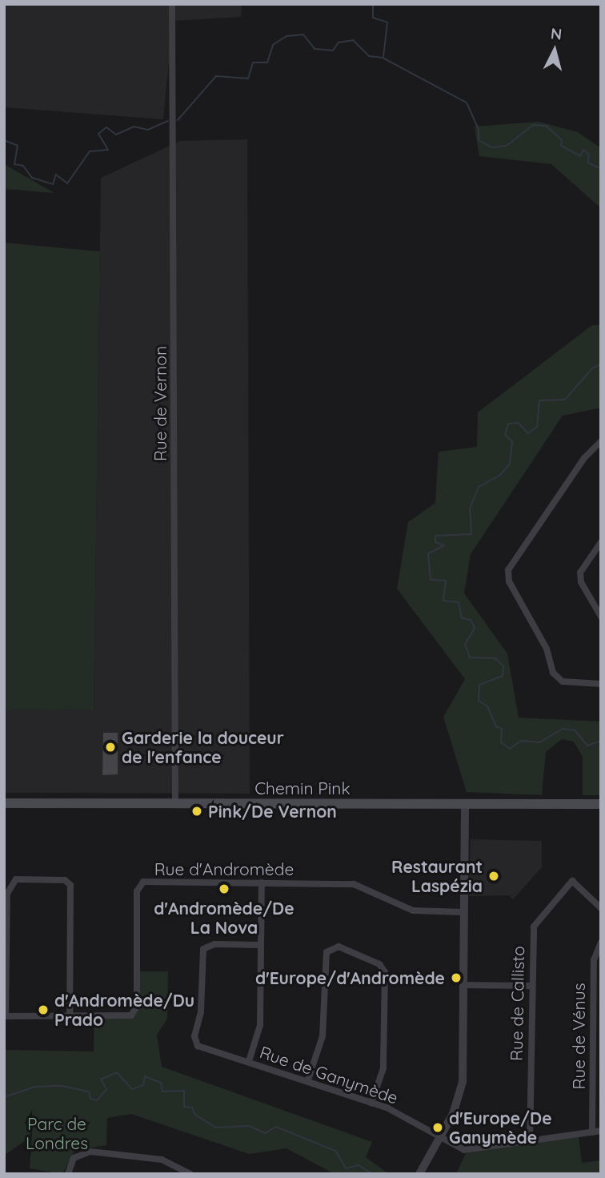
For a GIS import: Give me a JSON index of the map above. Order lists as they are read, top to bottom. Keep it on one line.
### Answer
{"streets":{"main road":["Chemin Pink"],"street":["Rue de Vernon","Rue d'Andromède","Rue de Callisto","Rue de Vénus","Rue de Ganymède"]},"crossings":[["Rue de Vernon","Chemin Pink"],["Rue de Callisto","Rue de Ganymède"],["Rue de Vénus","Rue de Ganymède"]],"parks":["Parc de Londres"],"places":["Garderie la douceur de l'enfance","Pink/De Vernon","Restaurant Laspézia","d'Andromède/De La Nova","d'Europe/d'Andromède","d'Andromède/Du Prado","d'Europe/De Ganymède"],"north":"top"}
